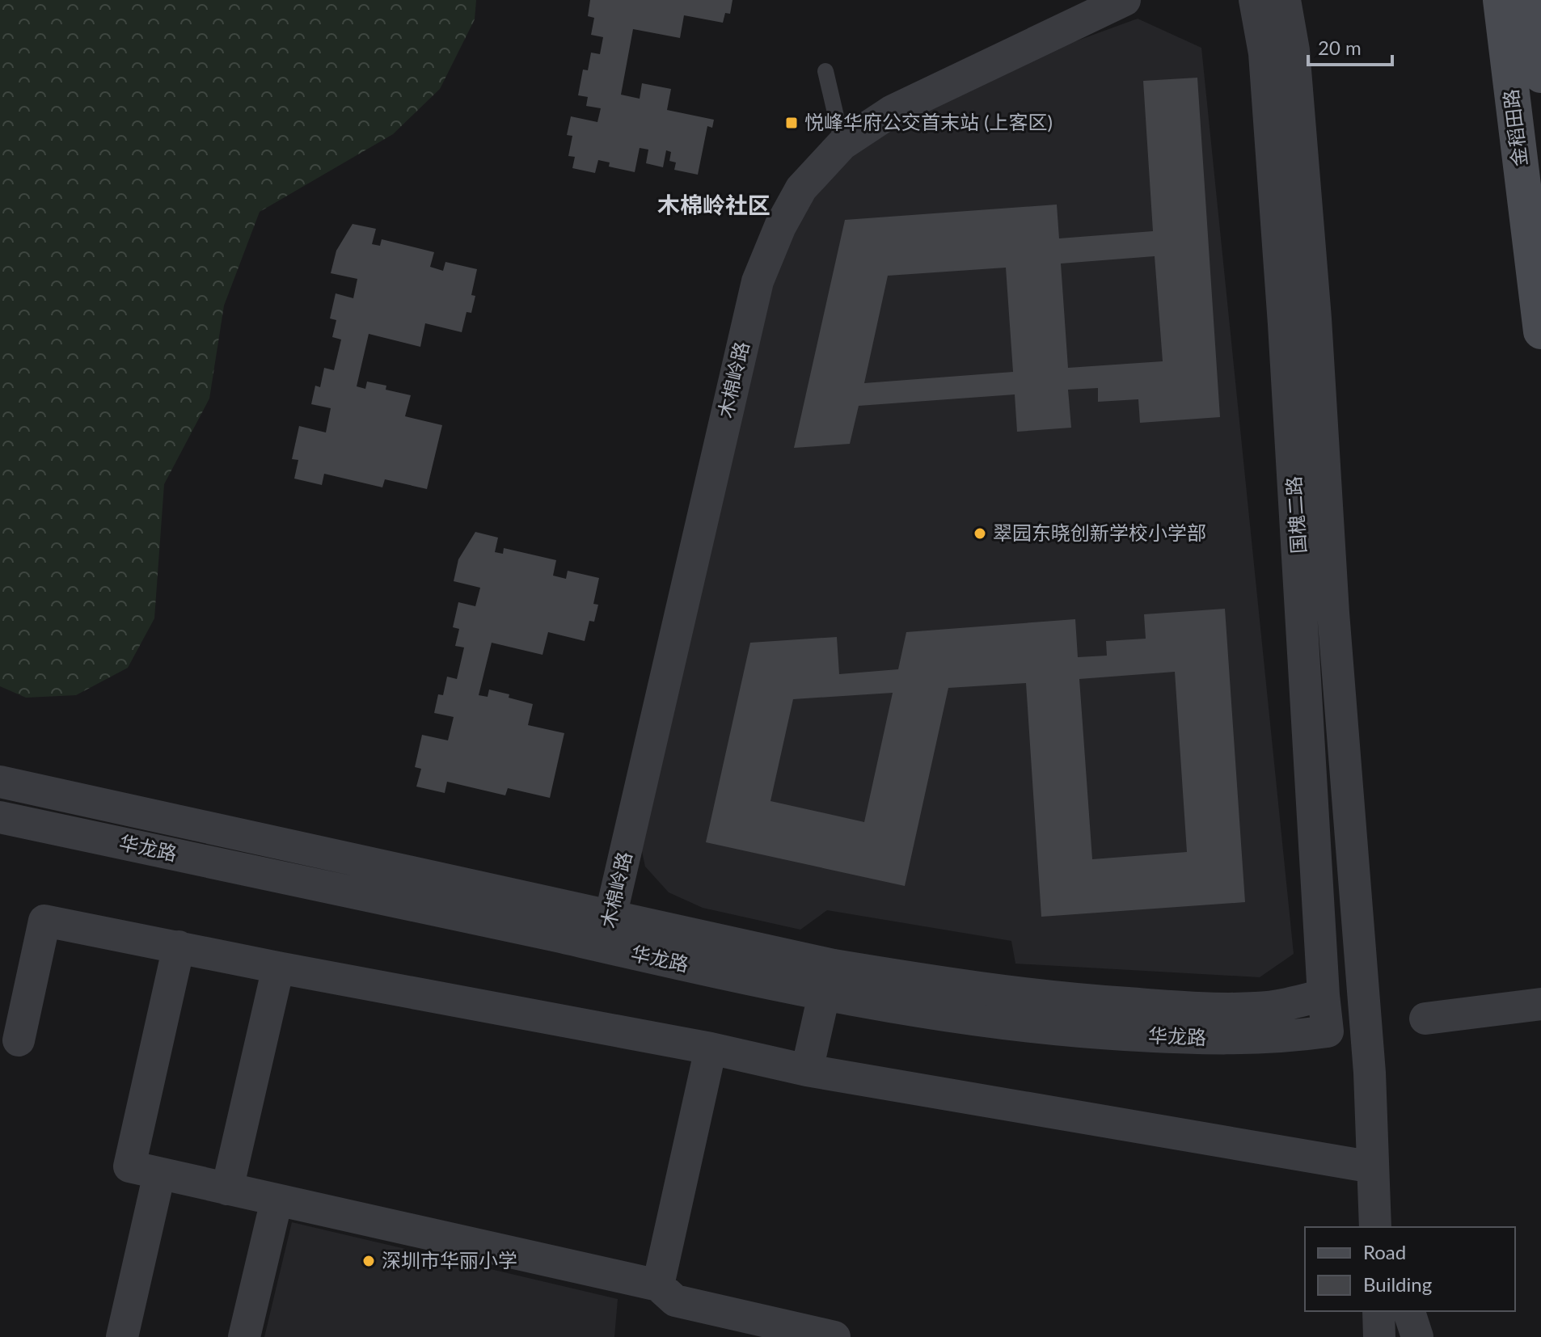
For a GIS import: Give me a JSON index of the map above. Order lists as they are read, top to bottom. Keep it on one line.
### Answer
{"streets":{"street":["金稻田路","木棉岭路","国槐二路","华龙路"]},"crossings":[["木棉岭路","华龙路"],["国槐二路","华龙路"]],"districts":["木棉岭社区"],"places":{"transit":["悦峰华府公交首末站 (上客区)"],"other":["翠园东晓创新学校小学部","深圳市华丽小学"]},"legend":["Road","Building"],"scale_bar":"20 m"}
